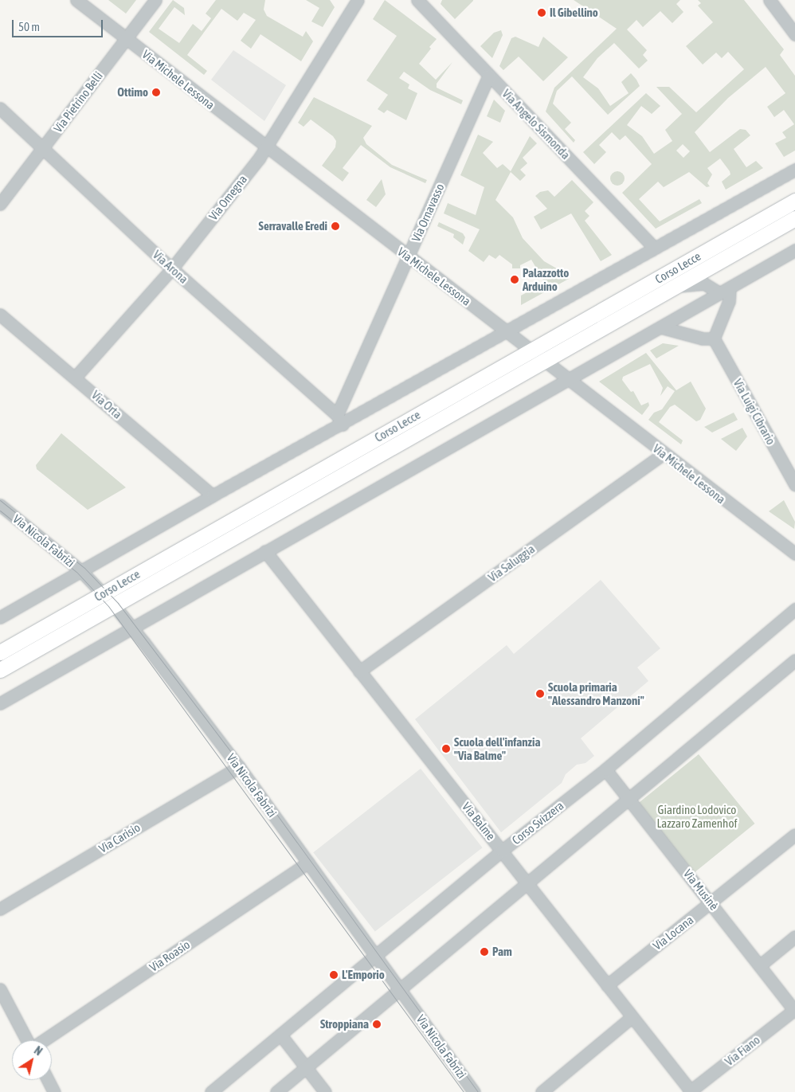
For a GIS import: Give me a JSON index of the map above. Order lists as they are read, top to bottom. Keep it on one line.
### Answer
{"streets":{"main road":["Corso Lecce"],"street":["Via Michele Lessona","Via Pietrino Belli","Via Angelo Sismonda","Via Omegna","Via Ornavasso","Via Arona","Via Orta","Via Luigi Cibrario","Via Nicola Fabrizi","Via Saluggia","Via Balme","Corso Svizzera","Via Carisio","Via Musinè","Via Locana","Via Roasio","Via Fiano"]},"crossings":[["Via Michele Lessona","Via Pietrino Belli"],["Via Michele Lessona","Via Omegna"],["Via Michele Lessona","Via Ornavasso"],["Via Michele Lessona","Corso Lecce"],["Via Michele Lessona","Via Saluggia"],["Via Pietrino Belli","Via Arona"],["Via Angelo Sismonda","Via Ornavasso"],["Via Omegna","Via Arona"],["Via Omegna","Via Orta"],["Via Ornavasso","Via Arona"],["Corso Lecce","Via Nicola Fabrizi"],["Via Nicola Fabrizi","Corso Svizzera"],["Via Nicola Fabrizi","Via Carisio"],["Via Nicola Fabrizi","Via Roasio"],["Via Saluggia","Via Balme"],["Via Balme","Corso Svizzera"],["Via Balme","Via Locana"],["Via Balme","Via Fiano"],["Corso Svizzera","Via Musinè"],["Via Musinè","Via Locana"],["Via Musinè","Via Fiano"]],"parks":["Giardino Lodovico Lazzaro Zamenhof"],"places":["Il Gibellino","Ottimo","Serravalle Eredi","Palazzotto Arduino","Scuola primaria \"Alessandro Manzoni\"","Scuola dell'infanzia \"Via Balme\"","Pam","L'Emporio","Stroppiana"],"scale_bar":"50 m","north":"top right"}
